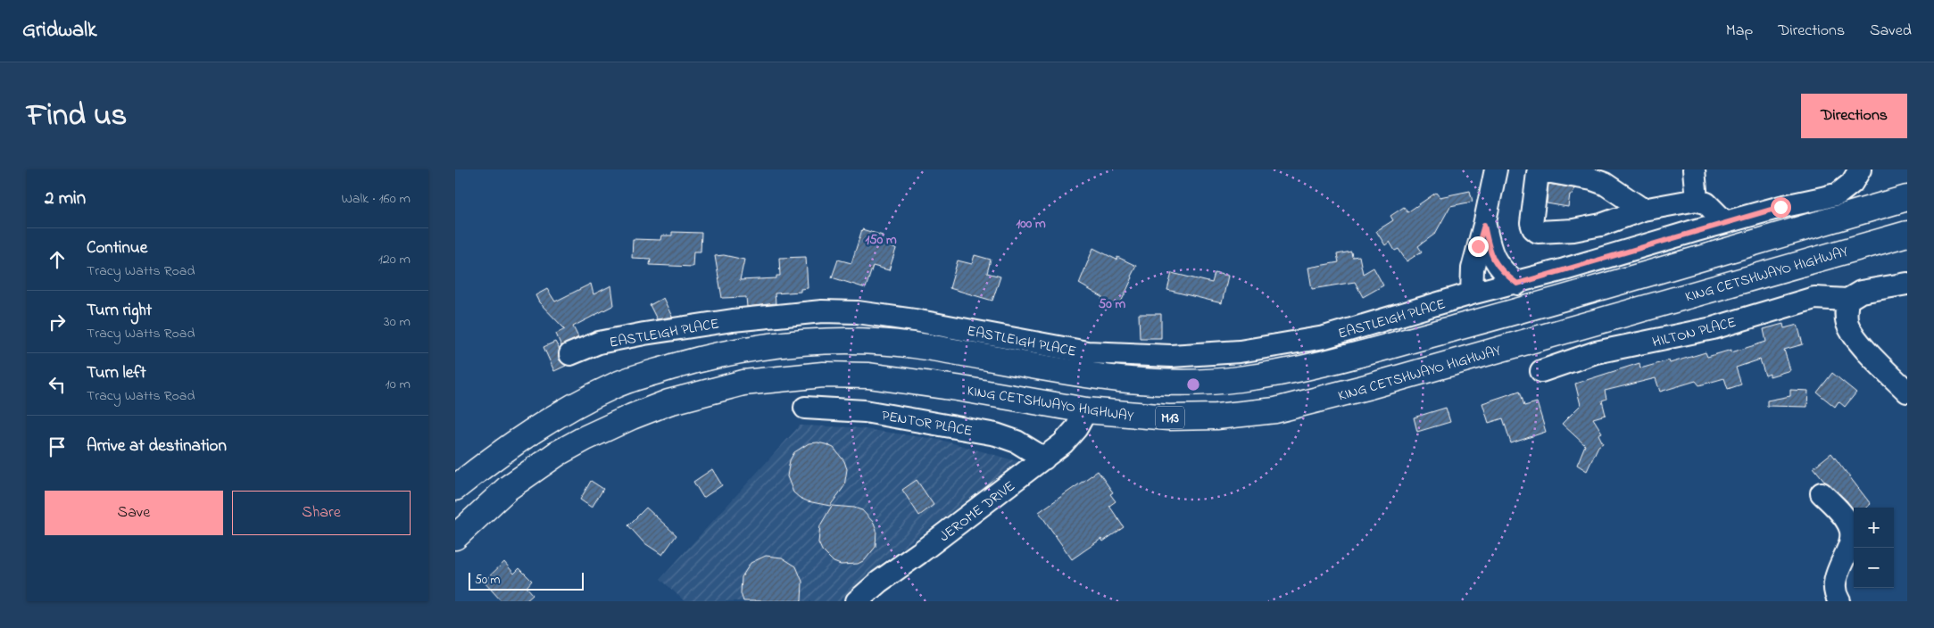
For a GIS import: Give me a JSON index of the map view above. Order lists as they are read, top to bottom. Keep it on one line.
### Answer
{"streets":{"highway":["KING CETSHWAYO HIGHWAY","M13"],"street":["EASTLEIGH PLACE","HILTON PLACE","PENTOR PLACE","JEROME DRIVE"]},"crossings":[["KING CETSHWAYO HIGHWAY","JEROME DRIVE"],["PENTOR PLACE","JEROME DRIVE"]],"scale_bar":"50 m","page":{"header":"Gridwalk","nav":["Map","Directions","Saved"],"title":"Find us","buttons":["Directions",["Save","Share"]],"heading":["2 min","Walk · 160 m"],"list":[["Continue","Tracy Watts Road","120 m"],["Turn right","Tracy Watts Road","30 m"],["Turn left","Tracy Watts Road","10 m"],"Arrive at destination"],"map_buttons":["+","−"],"scale":"50 m"},"rings":["100 m","150 m","50 m"]}
